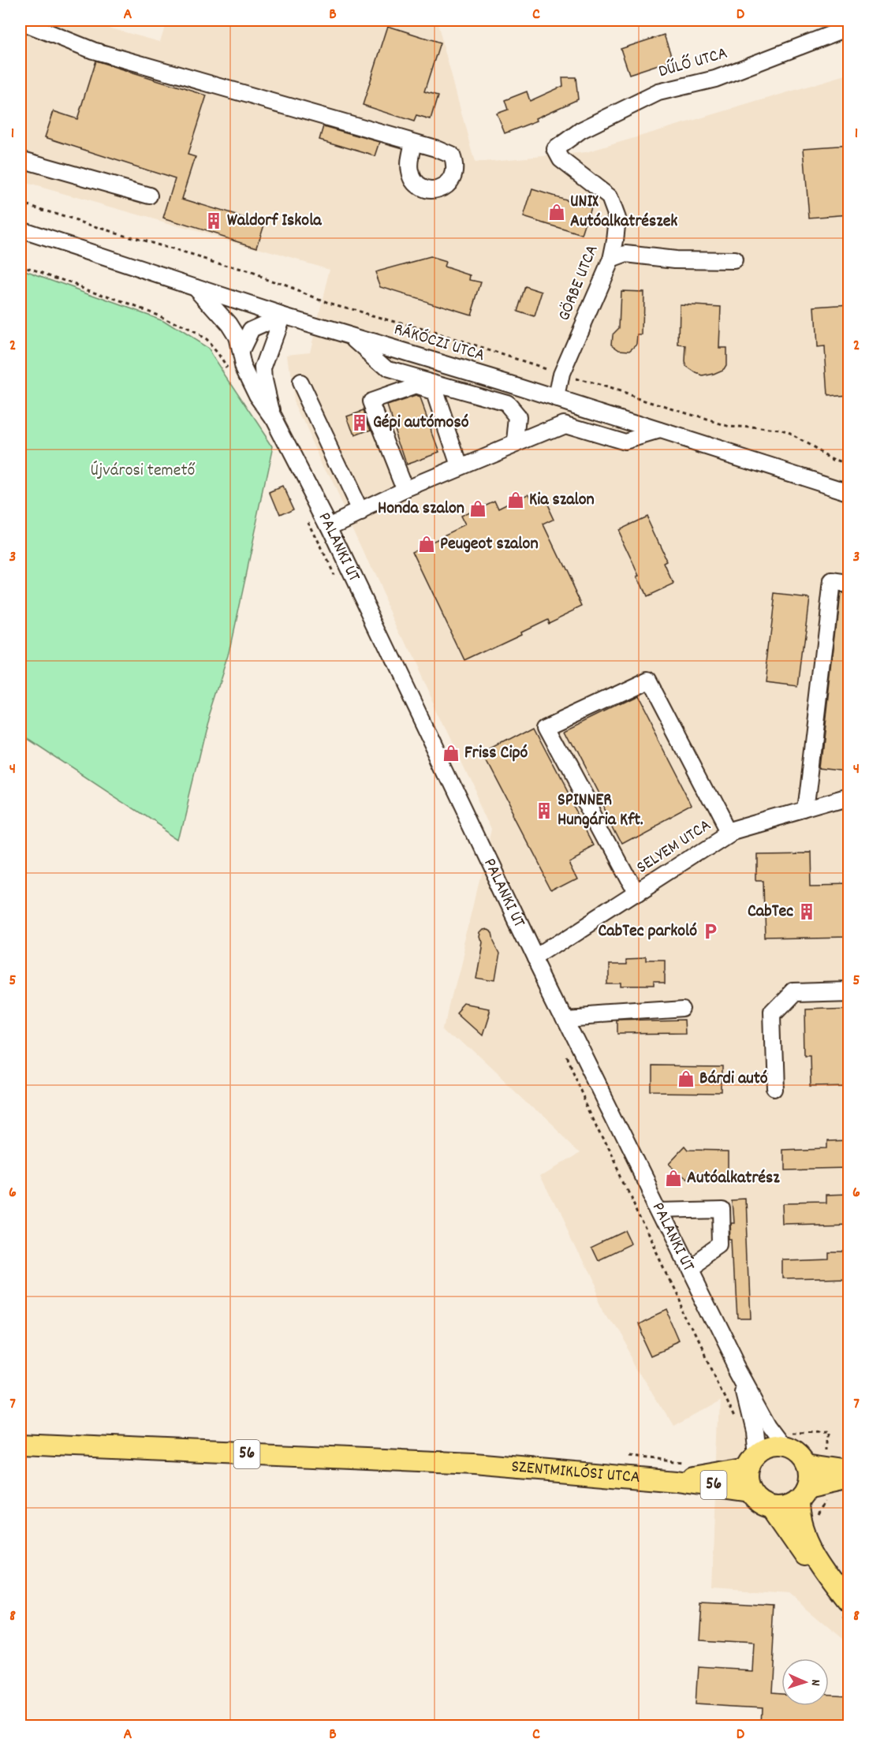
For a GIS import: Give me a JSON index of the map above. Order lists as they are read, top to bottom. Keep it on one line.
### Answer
{"streets":{"main road":["56","SZENTMIKLÓSI UTCA"],"street":["DŰLŐ UTCA","GÖRBE UTCA","RÁKÓCZI UTCA","PALÁNKI ÚT","SELYEM UTCA"]},"crossings":[["DŰLŐ UTCA","GÖRBE UTCA"],["GÖRBE UTCA","RÁKÓCZI UTCA"],["RÁKÓCZI UTCA","PALÁNKI ÚT"],["PALÁNKI ÚT","SELYEM UTCA"],["PALÁNKI ÚT","56"],["56","SZENTMIKLÓSI UTCA"]],"parks":["Újvárosi temető"],"places":{"shop":["UNIX Autóalkatrészek","Kia szalon","Honda szalon","Peugeot szalon","Friss Cipó","Bárdi autó","Autóalkatrész"],"building":["Waldorf Iskola","Gépi autómosó","SPINNER Hungária Kft.","CabTec"],"parking":["CabTec parkoló"]},"north":"right","grid":{"columns":["A","B","C","D"],"rows":["1","2","3","4","5","6","7","8"]}}
